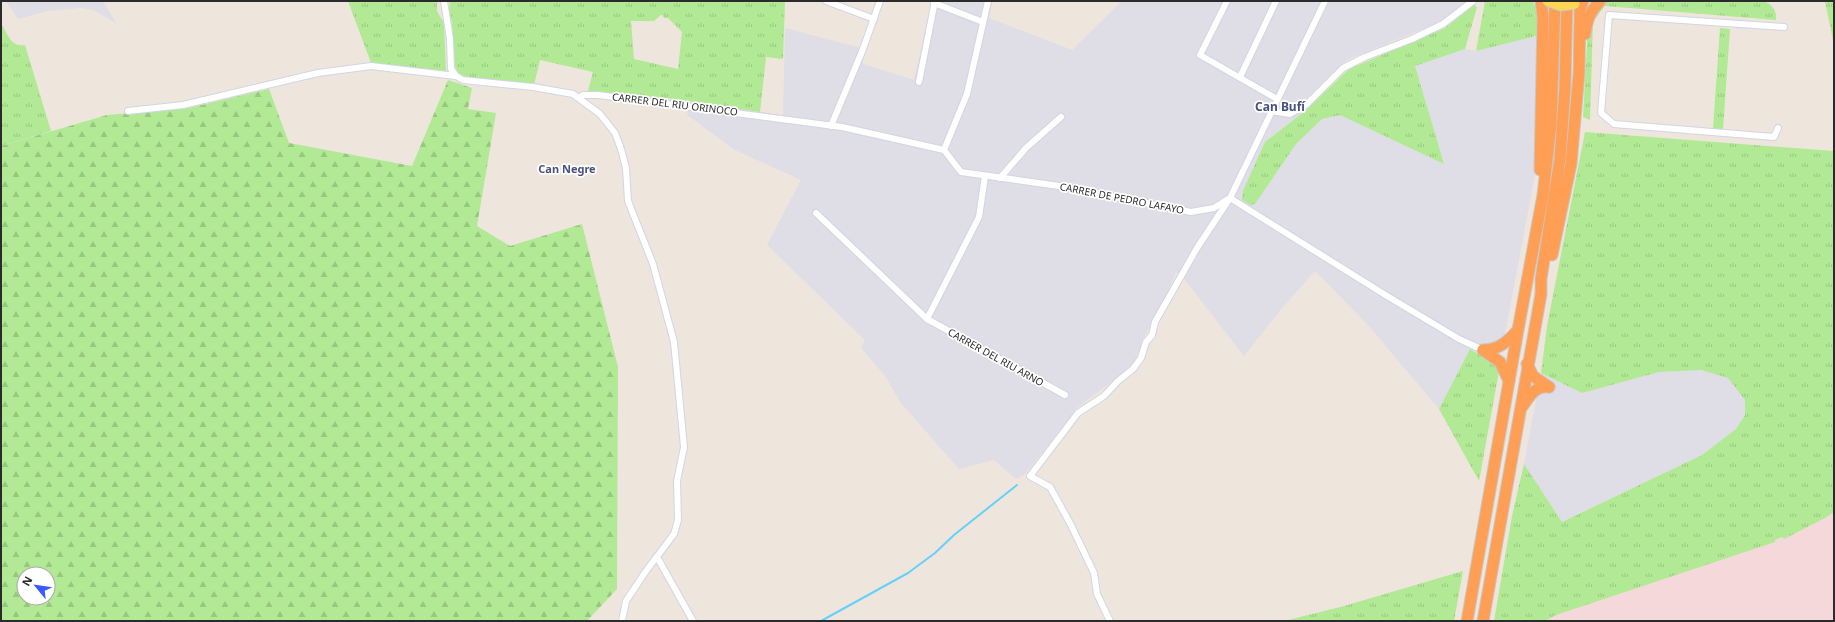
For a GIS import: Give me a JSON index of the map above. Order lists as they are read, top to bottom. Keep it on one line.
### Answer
{"streets":{"street":["CARRER DEL RIU ORINOCO","CARRER DE PEDRO LAFAYO","CARRER DEL RIU ARNO"]},"crossings":[["CARRER DEL RIU ORINOCO","CARRER DE PEDRO LAFAYO"]],"districts":["Can Bufí","Can Negre"],"north":"top left"}
